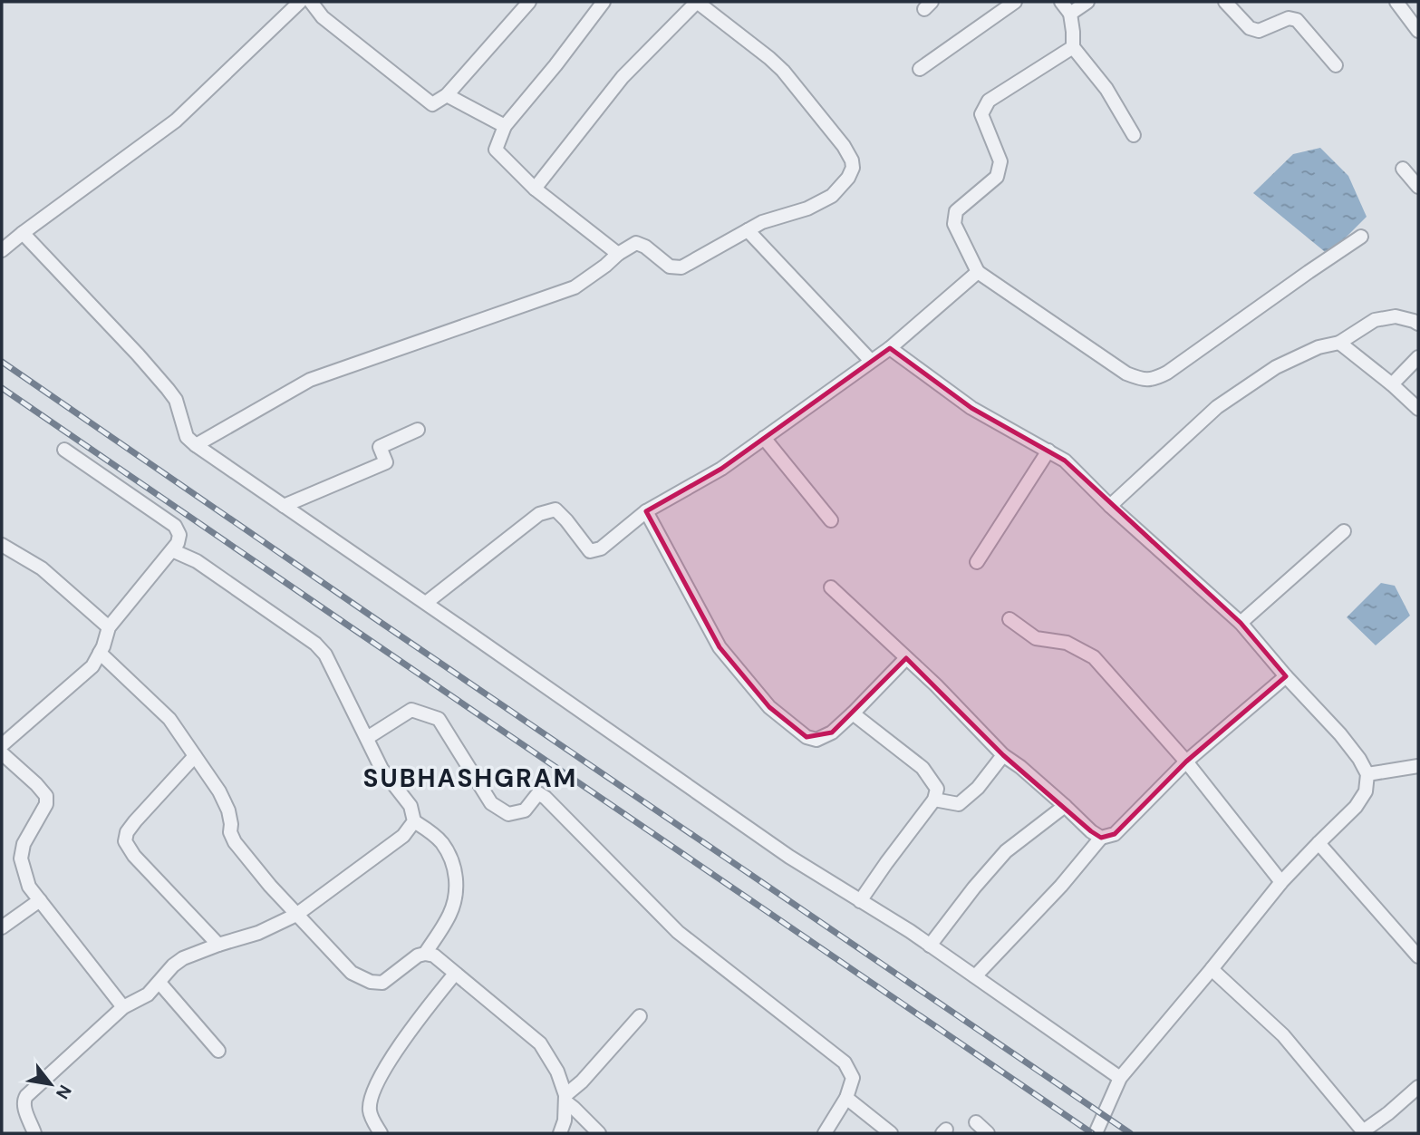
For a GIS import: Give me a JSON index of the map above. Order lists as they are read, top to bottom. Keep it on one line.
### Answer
{"districts":["SUBHASHGRAM"],"north":"bottom right"}
